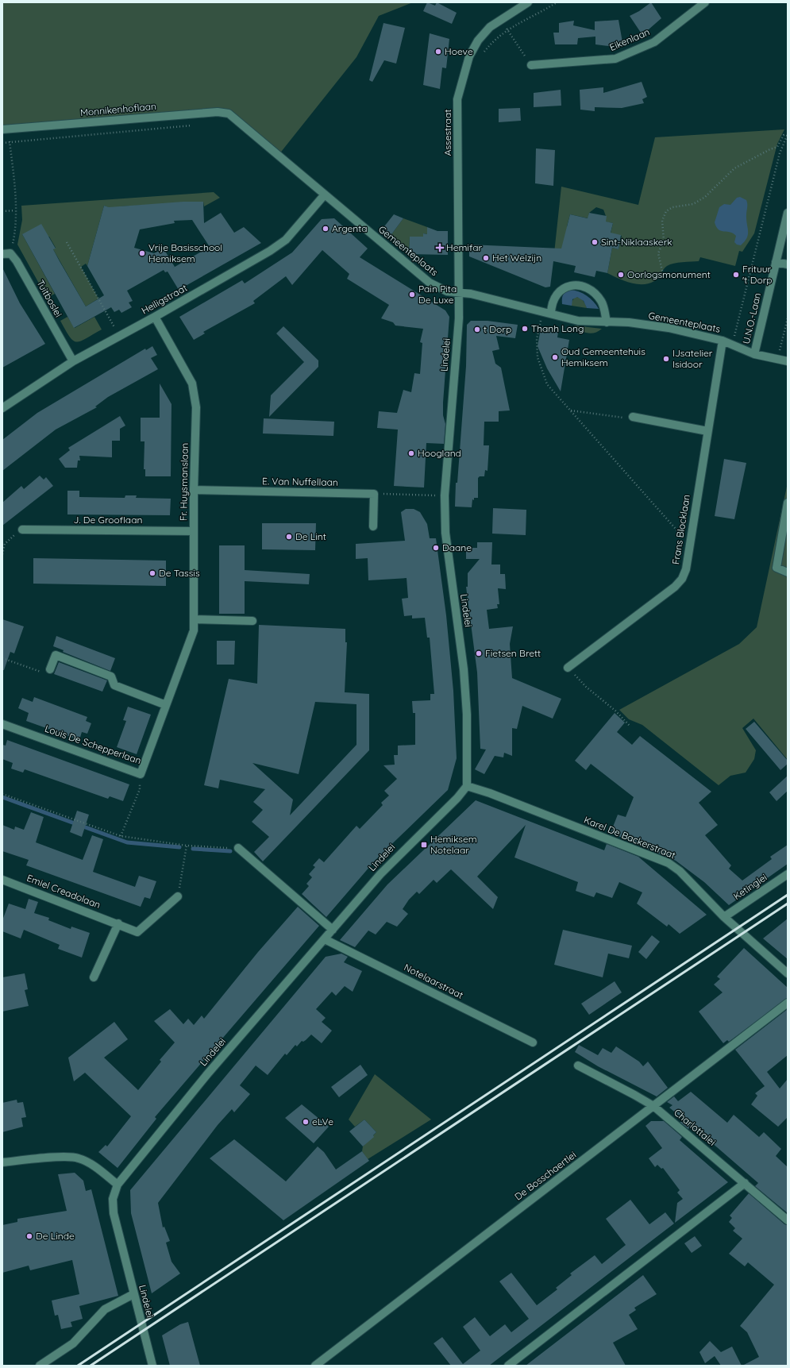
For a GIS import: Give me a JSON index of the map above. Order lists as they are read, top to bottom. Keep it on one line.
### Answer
{"streets":{"street":["Eikenlaan","Monnikenhoflaan","Assestraat","Gemeenteplaats","Tuitboslei","Heiligstraat","U.N.O.-Laan","Lindelei","Fr. Huysmanslaan","E. Van Nuffellaan","J. De Grooflaan","Frans Blocklaan","Louis De Schepperlaan","Karel De Backerstraat","Ketinglei","Emiel Creadolaan","Notelaarstraat","Charlottalei","De Bosschaertlei"]},"crossings":[["Monnikenhoflaan","Gemeenteplaats"],["Assestraat","Gemeenteplaats"],["Assestraat","Lindelei"],["Gemeenteplaats","Heiligstraat"],["Gemeenteplaats","U.N.O.-Laan"],["Gemeenteplaats","Lindelei"],["Gemeenteplaats","Frans Blocklaan"],["Tuitboslei","Heiligstraat"],["Heiligstraat","Fr. Huysmanslaan"],["Lindelei","Karel De Backerstraat"],["Lindelei","Notelaarstraat"],["Fr. Huysmanslaan","E. Van Nuffellaan"],["Fr. Huysmanslaan","J. De Grooflaan"],["Fr. Huysmanslaan","Louis De Schepperlaan"],["Karel De Backerstraat","Ketinglei"],["Charlottalei","De Bosschaertlei"]],"places":{"other":["Hoeve","Argenta","Sint-Niklaaskerk","Vrije Basisschool Hemiksem","Het Welzijn","Oorlogsmonument","Frituur 't Dorp","Pain Pita De Luxe","Thanh Long","t Dorp","Oud Gemeentehuis Hemiksem","IJsatelier Isidoor","Hoogland","De Lint","Daane","De Tassis","Fietsen Brett","eLVe","De Linde"],"health":["Hemifar"],"transit":["Hemiksem Notelaar"]}}
